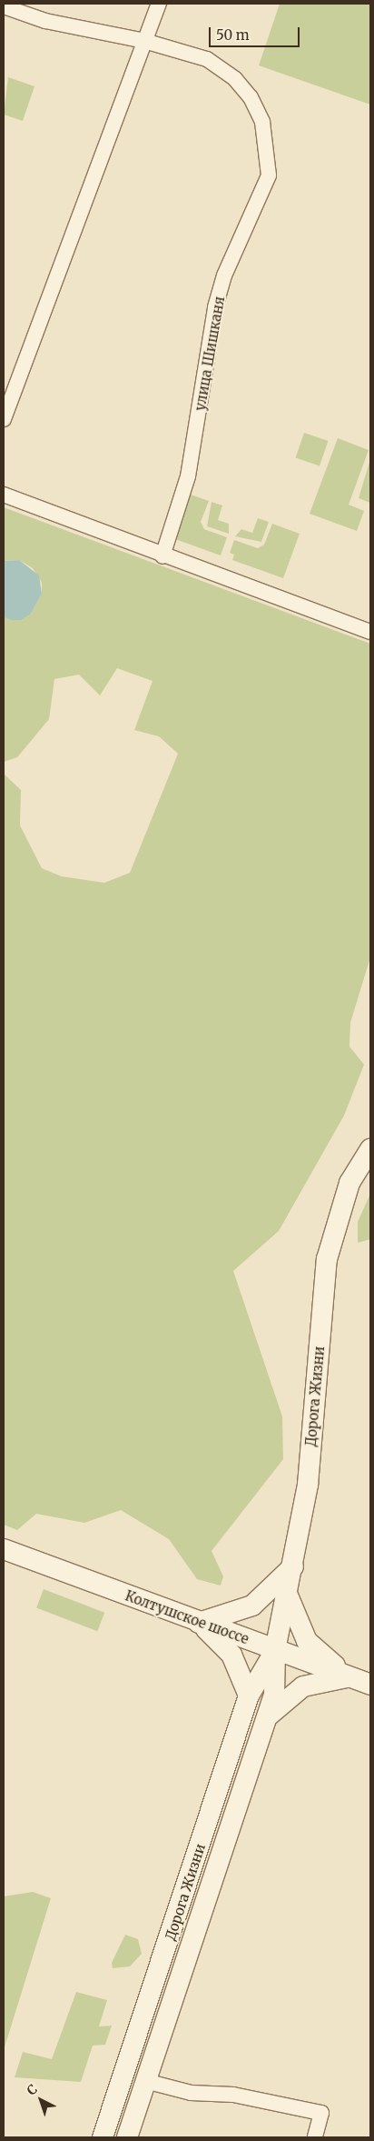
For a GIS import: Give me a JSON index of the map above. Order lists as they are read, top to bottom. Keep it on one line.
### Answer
{"streets":{"main road":["Дорога Жизни","Колтушское шоссе"],"street":["улица Шишканя"]},"crossings":[["Дорога Жизни","Колтушское шоссе"]],"scale_bar":"50 m","north":"top left"}
